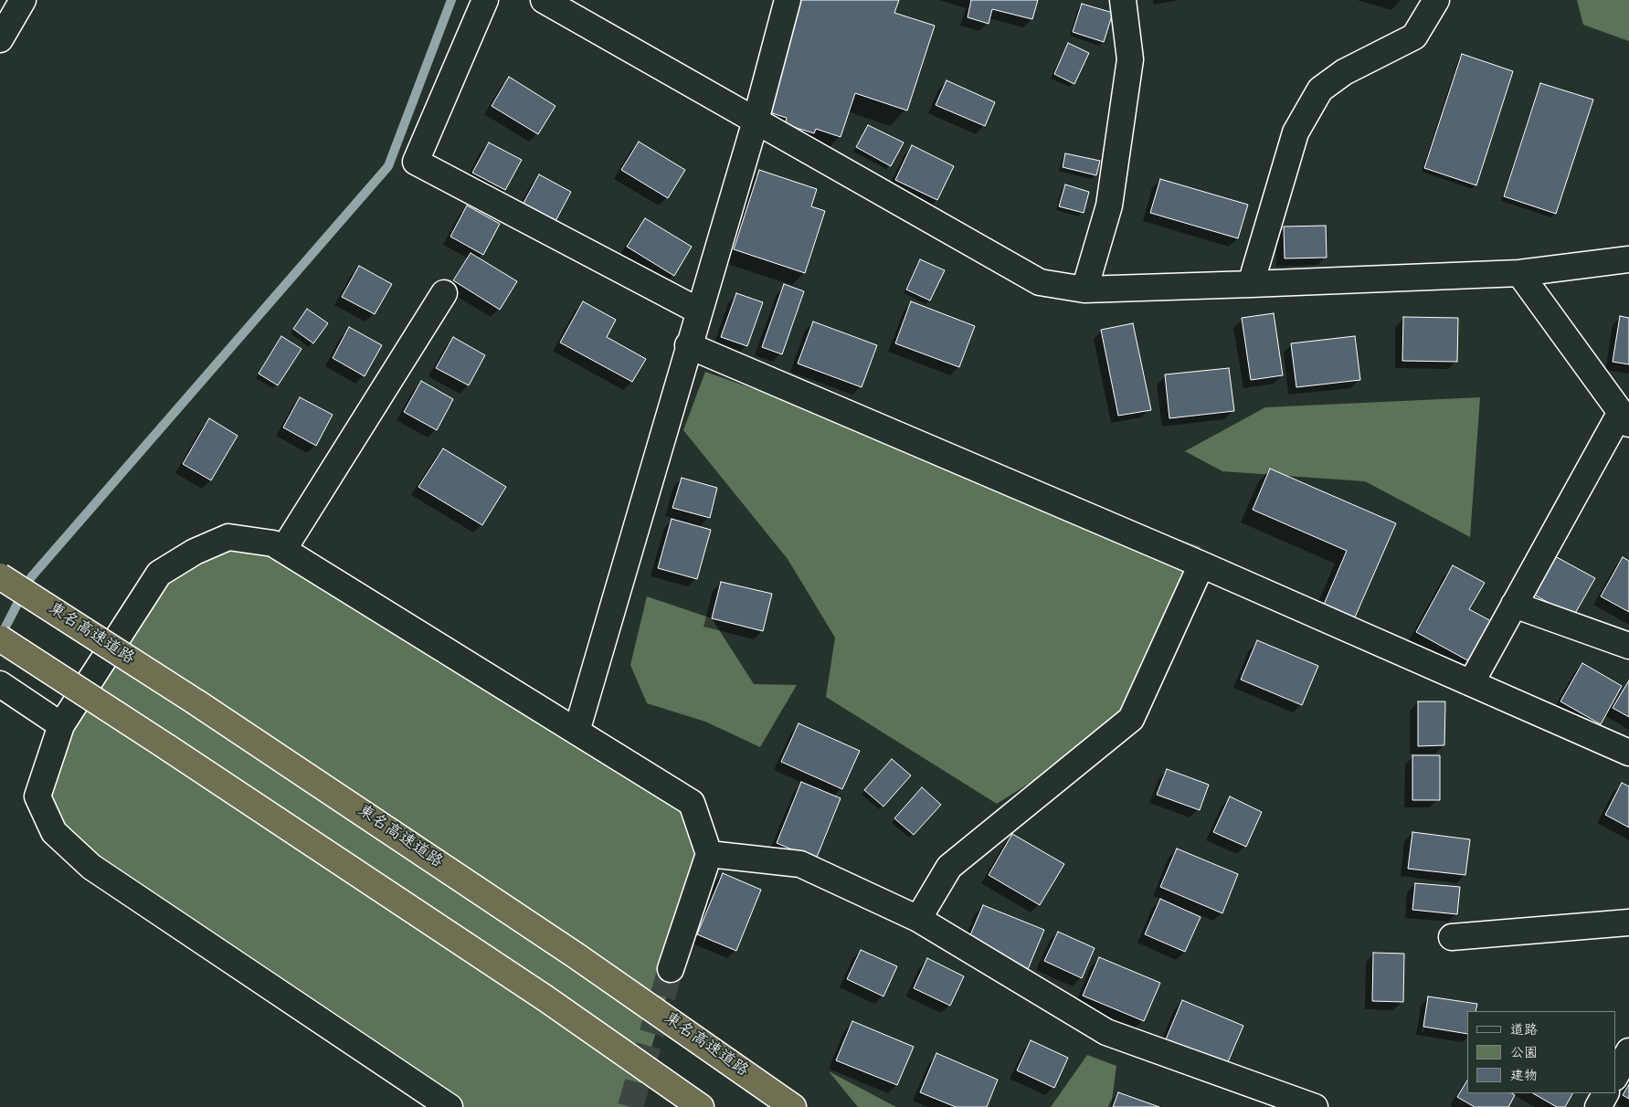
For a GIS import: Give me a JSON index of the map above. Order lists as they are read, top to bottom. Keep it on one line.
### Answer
{"streets":{"highway":["東名高速道路"]},"legend":["道路","公園","建物"]}
